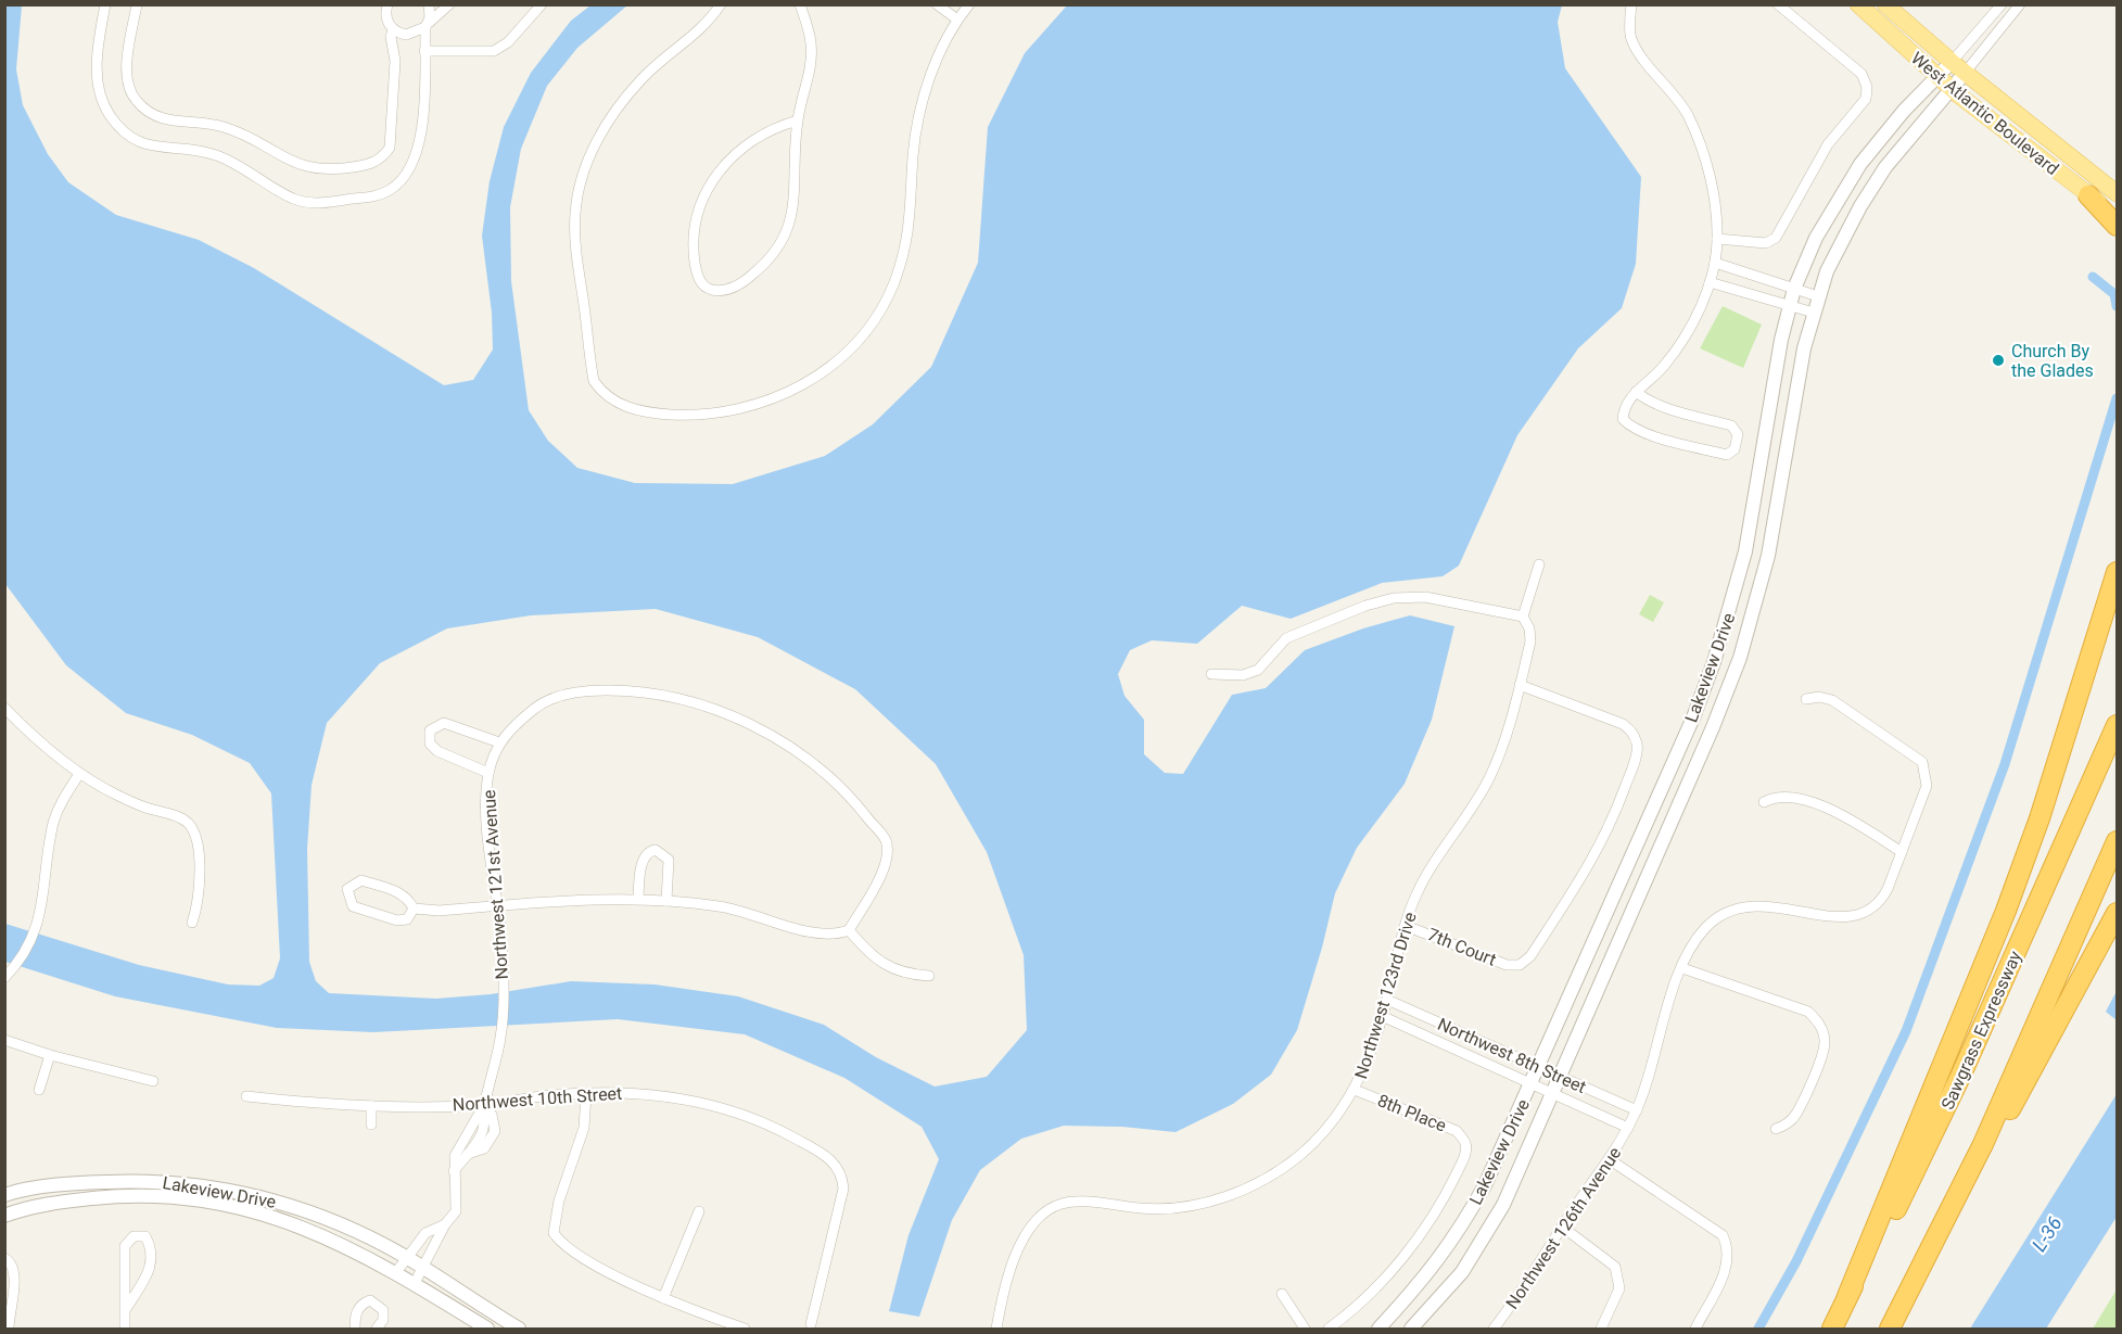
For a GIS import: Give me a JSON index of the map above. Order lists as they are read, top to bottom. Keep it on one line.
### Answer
{"streets":{"highway":["Sawgrass Expressway"],"main road":["West Atlantic Boulevard"],"street":["Lakeview Drive","Northwest 121st Avenue","7th Court","Northwest 123rd Drive","Northwest 8th Street","Northwest 10th Street","8th Place","Northwest 126th Avenue"]},"crossings":[["West Atlantic Boulevard","Lakeview Drive"],["Lakeview Drive","Northwest 121st Avenue"],["Lakeview Drive","Northwest 8th Street"],["Northwest 121st Avenue","Northwest 10th Street"],["7th Court","Northwest 123rd Drive"],["Northwest 123rd Drive","Northwest 8th Street"],["Northwest 123rd Drive","8th Place"],["Northwest 8th Street","Northwest 126th Avenue"]],"water":["L-36"],"places":["Church By the Glades"]}
